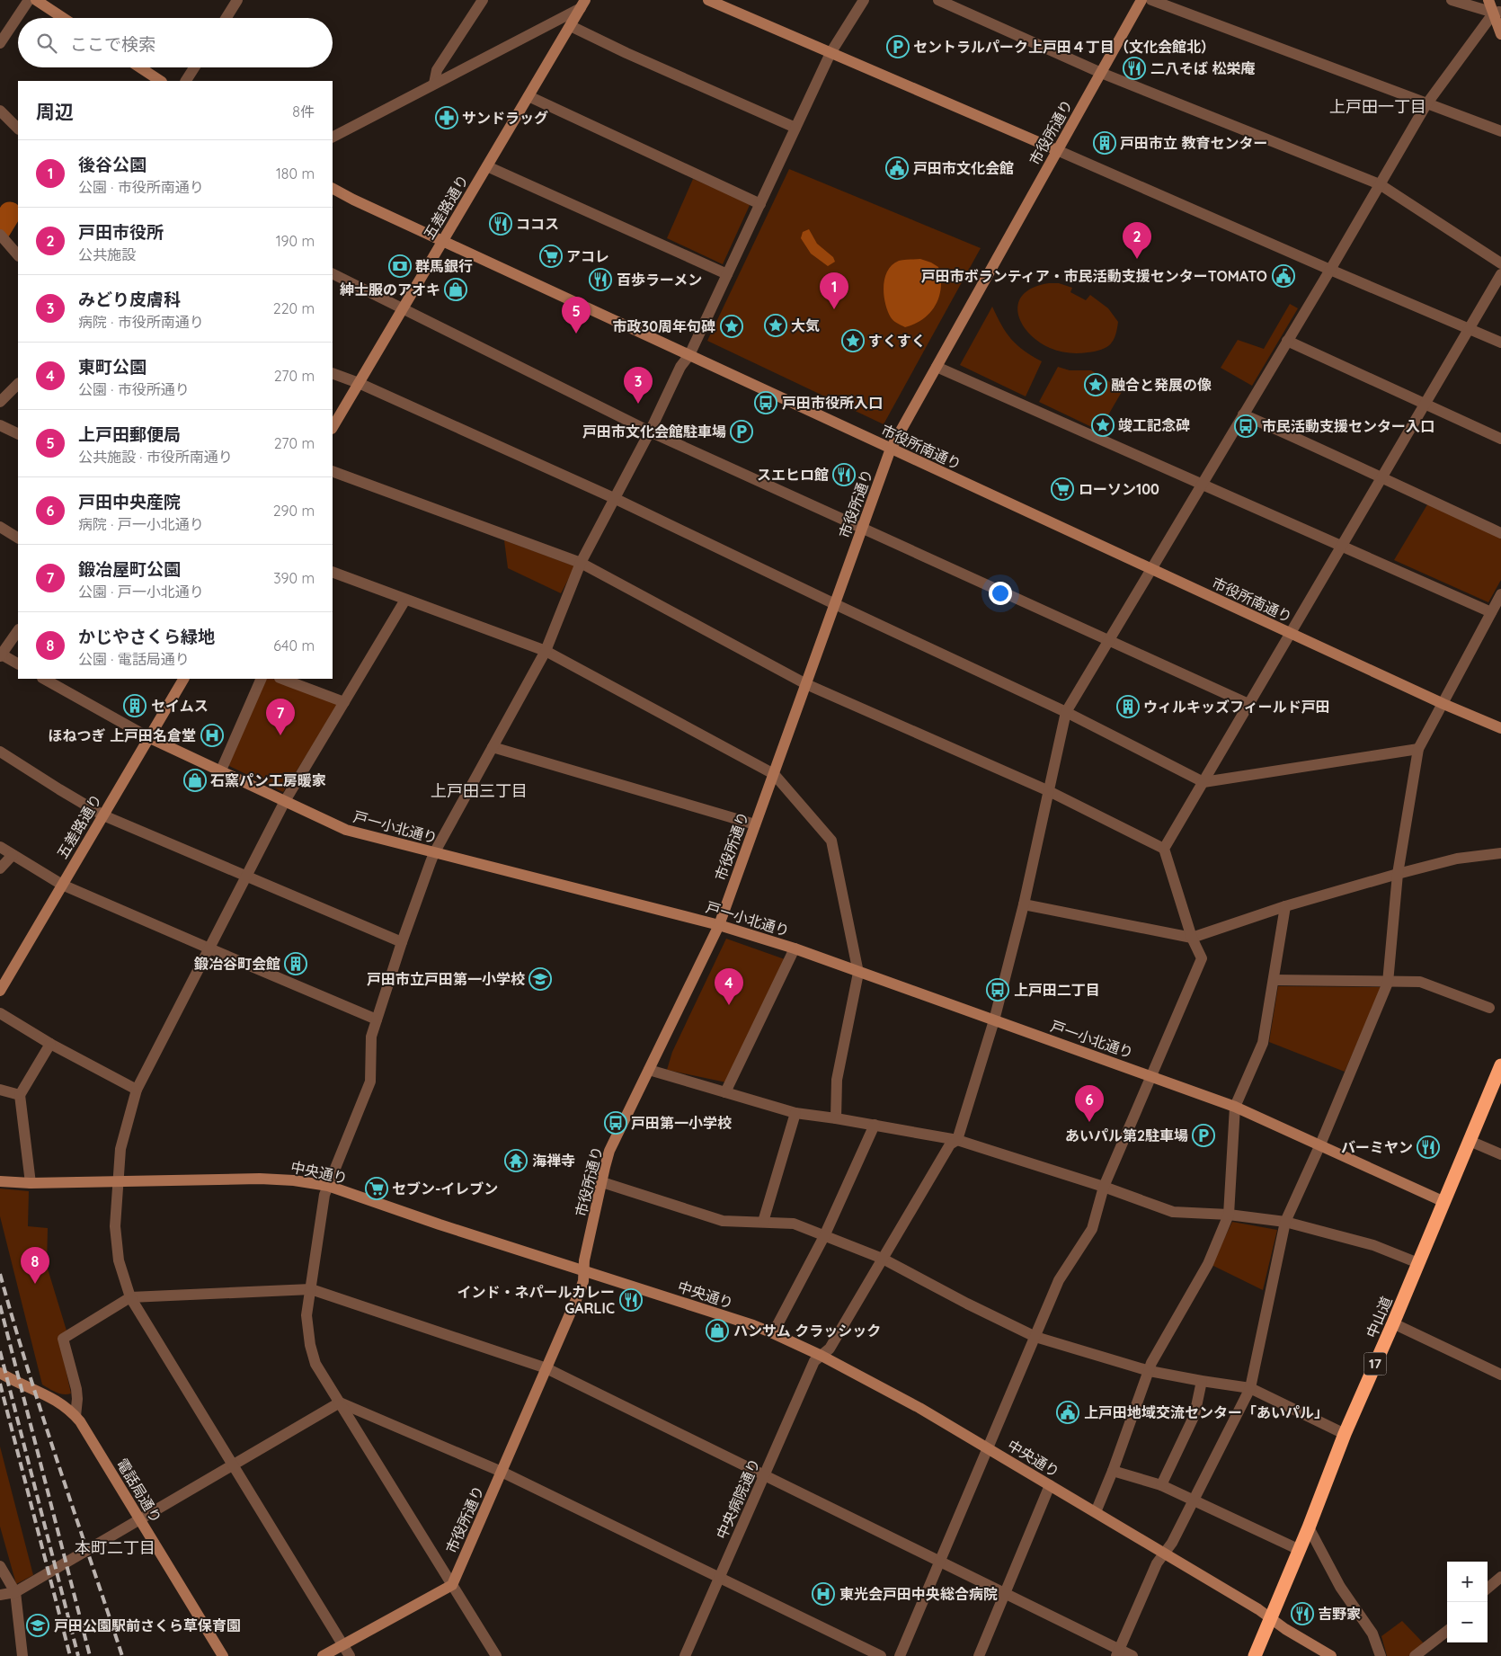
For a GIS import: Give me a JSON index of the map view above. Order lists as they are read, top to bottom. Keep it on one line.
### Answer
{"streets":{"highway":["中山道","17"],"street":["市役所通り","五差路通り","市役所南通り","戸一小北通り","中央通り","電話局通り","中央病院通り"]},"crossings":[["市役所通り","市役所南通り"],["市役所通り","戸一小北通り"],["市役所通り","中央通り"],["五差路通り","市役所南通り"],["五差路通り","戸一小北通り"],["戸一小北通り","中山道"],["中央通り","中山道"],["中央通り","中央病院通り"]],"districts":["上戸田一丁目","上戸田三丁目","本町二丁目"],"places":{"parking":["セントラルパーク上戸田４丁目（文化会館北）","戸田市文化会館駐車場","あいパル第2駐車場"],"restaurant":["二八そば 松栄庵","ココス","百歩ラーメン","スエヒロ館","バーミヤン","インド・ネパールカレー GARLIC","吉野家"],"pharmacy":["サンドラッグ"],"building":["戸田市立 教育センター","セイムス","ウィルキッズフィールド戸田","鍛冶谷町会館"],"public building":["戸田市文化会館","戸田市ボランティア・市民活動支援センターTOMATO","上戸田地域交流センター「あいパル」"],"supermarket":["アコレ","ローソン100","セブン-イレブン"],"bank":["群馬銀行"],"shop":["紳士服のアオキ","石窯パン工房暖家","ハンサム クラッシック"],"place":["大気","市政30周年句碑","すくすく","融合と発展の像","竣工記念碑"],"bus stop":["戸田市役所入口","市民活動支援センター入口","上戸田二丁目","戸田第一小学校"],"hospital":["ほねつぎ 上戸田名倉堂","東光会戸田中央総合病院"],"school or university":["戸田市立戸田第一小学校","戸田公園駅前さくら草保育園"],"temple":["海禅寺"]},"page":{"search":"ここで検索","heading":["周辺","8件"],"list":[{"mark":"1","name":"後谷公園","note":"公園 · 市役所南通り","value":"180 m"},{"mark":"2","name":"戸田市役所","note":"公共施設","value":"190 m"},{"mark":"3","name":"みどり皮膚科","note":"病院 · 市役所南通り","value":"220 m"},{"mark":"4","name":"東町公園","note":"公園 · 市役所通り","value":"270 m"},{"mark":"5","name":"上戸田郵便局","note":"公共施設 · 市役所南通り","value":"270 m"},{"mark":"6","name":"戸田中央産院","note":"病院 · 戸一小北通り","value":"290 m"},{"mark":"7","name":"鍛冶屋町公園","note":"公園 · 戸一小北通り","value":"390 m"},{"mark":"8","name":"かじやさくら緑地","note":"公園 · 電話局通り","value":"640 m"}],"pins":["2","1","5","3","7","4","6","8"],"map_buttons":["+","−"]}}
